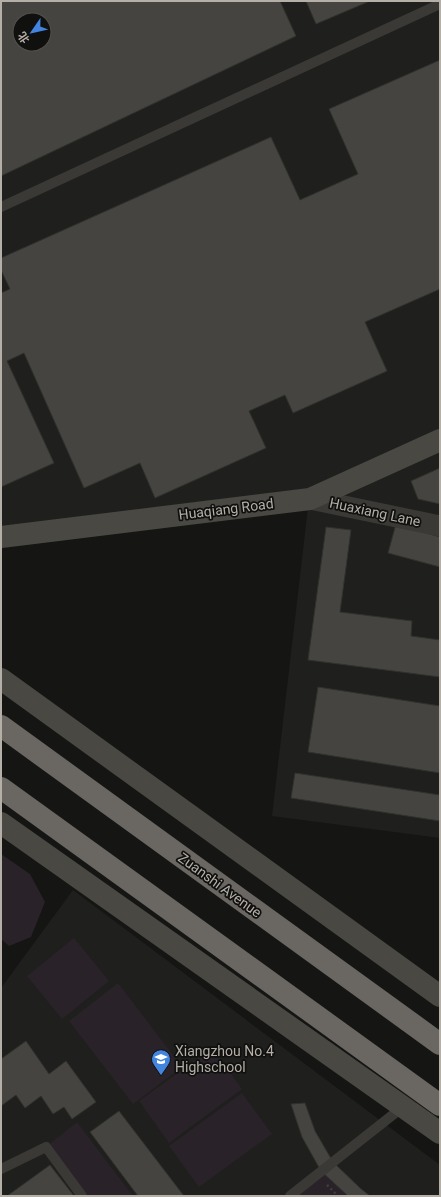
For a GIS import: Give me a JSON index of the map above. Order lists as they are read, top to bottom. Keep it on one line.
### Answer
{"streets":{"highway":["Zuanshi Avenue"],"street":["Huaqiang Road","Huaxiang Lane"]},"crossings":[["Huaqiang Road","Huaxiang Lane"]],"places":{"school or university":["Xiangzhou No.4 Highschool"]},"north":"bottom left"}
